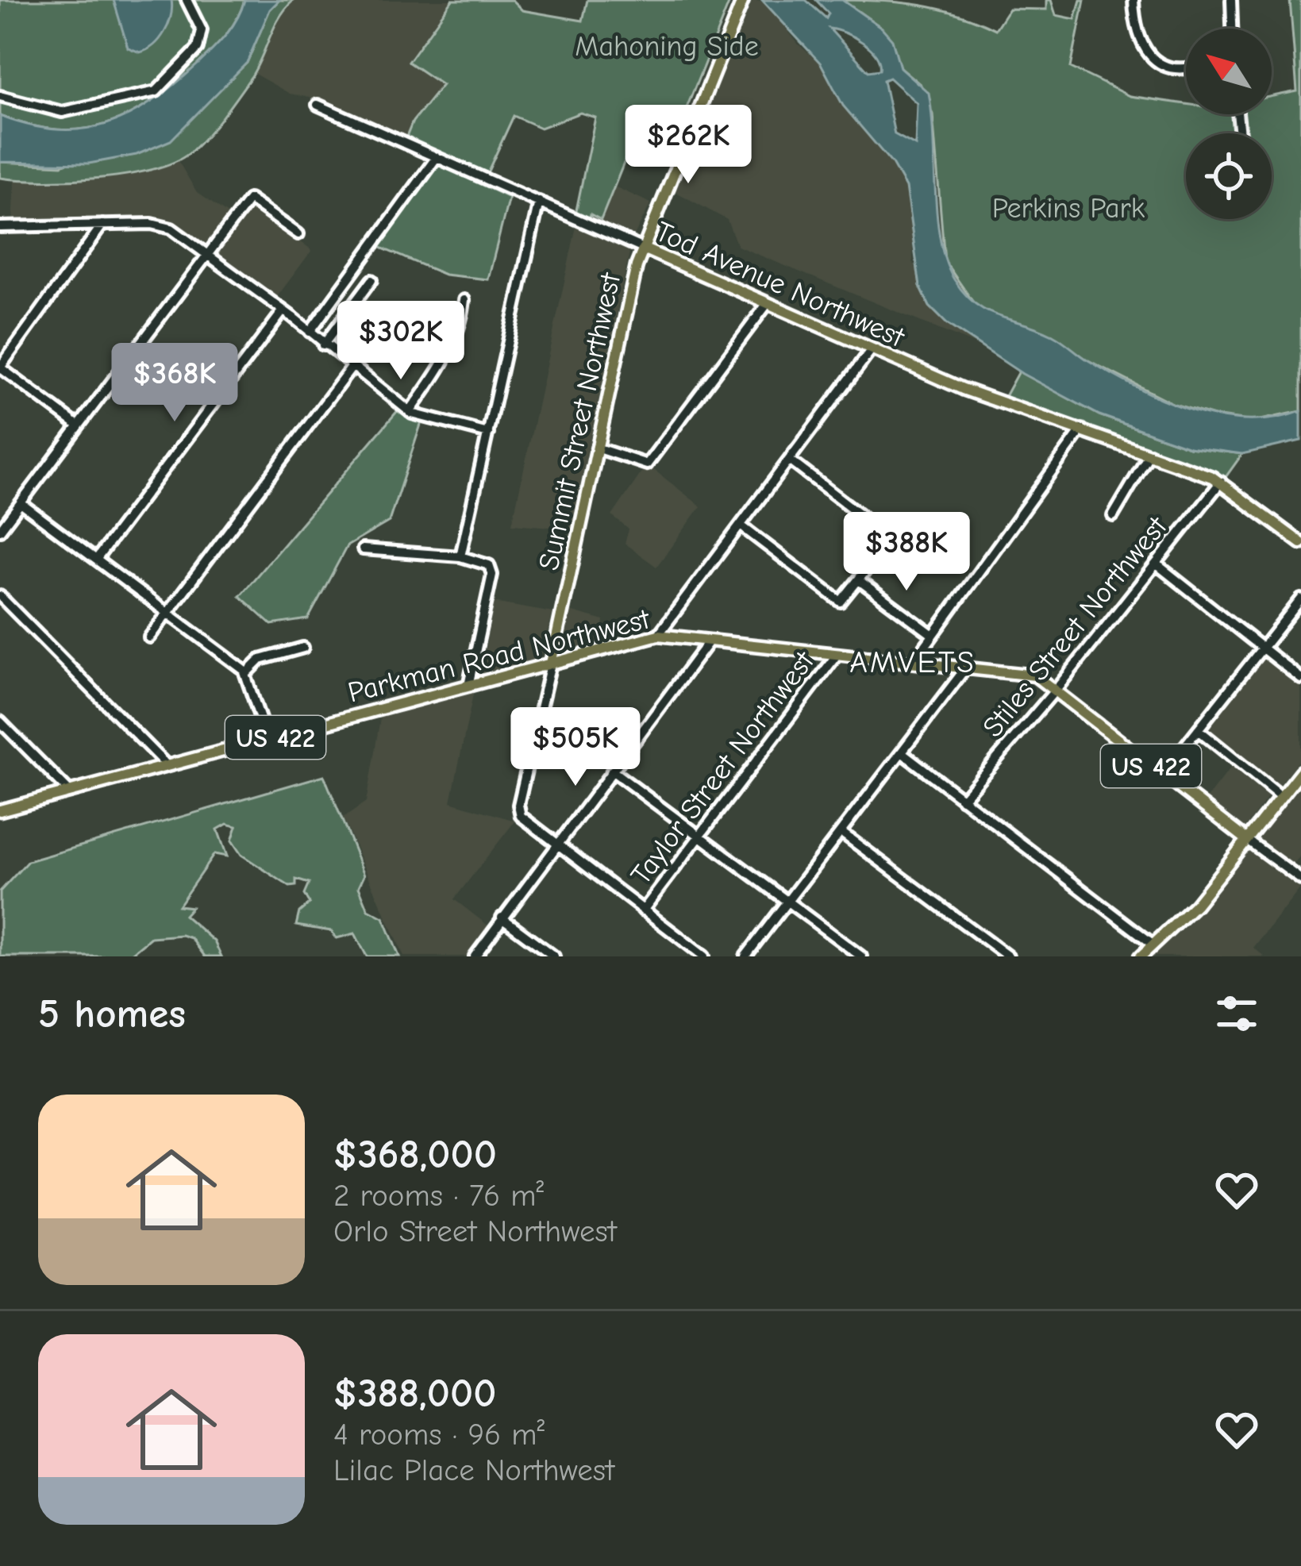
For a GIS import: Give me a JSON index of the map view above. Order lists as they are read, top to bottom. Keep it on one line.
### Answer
{"streets":{"main road":["Tod Avenue Northwest","Summit Street Northwest","Parkman Road Northwest","US 422"],"street":["Stiles Street Northwest","Taylor Street Northwest"]},"crossings":[["Tod Avenue Northwest","Summit Street Northwest"],["Tod Avenue Northwest","Stiles Street Northwest"],["Summit Street Northwest","Parkman Road Northwest"],["Stiles Street Northwest","Parkman Road Northwest"],["Parkman Road Northwest","Taylor Street Northwest"]],"districts":["AMVETS"],"parks":["Mahoning Side","Perkins Park"],"north":"top left","page":{"price":["$262K","$302K","$368K","$388K","$505K"],"heading":"5 homes","list":[{"name":"$368,000","note":"2 rooms · 76 m² · Orlo Street Northwest"},{"name":"$388,000","note":"4 rooms · 96 m² · Lilac Place Northwest"}]}}
